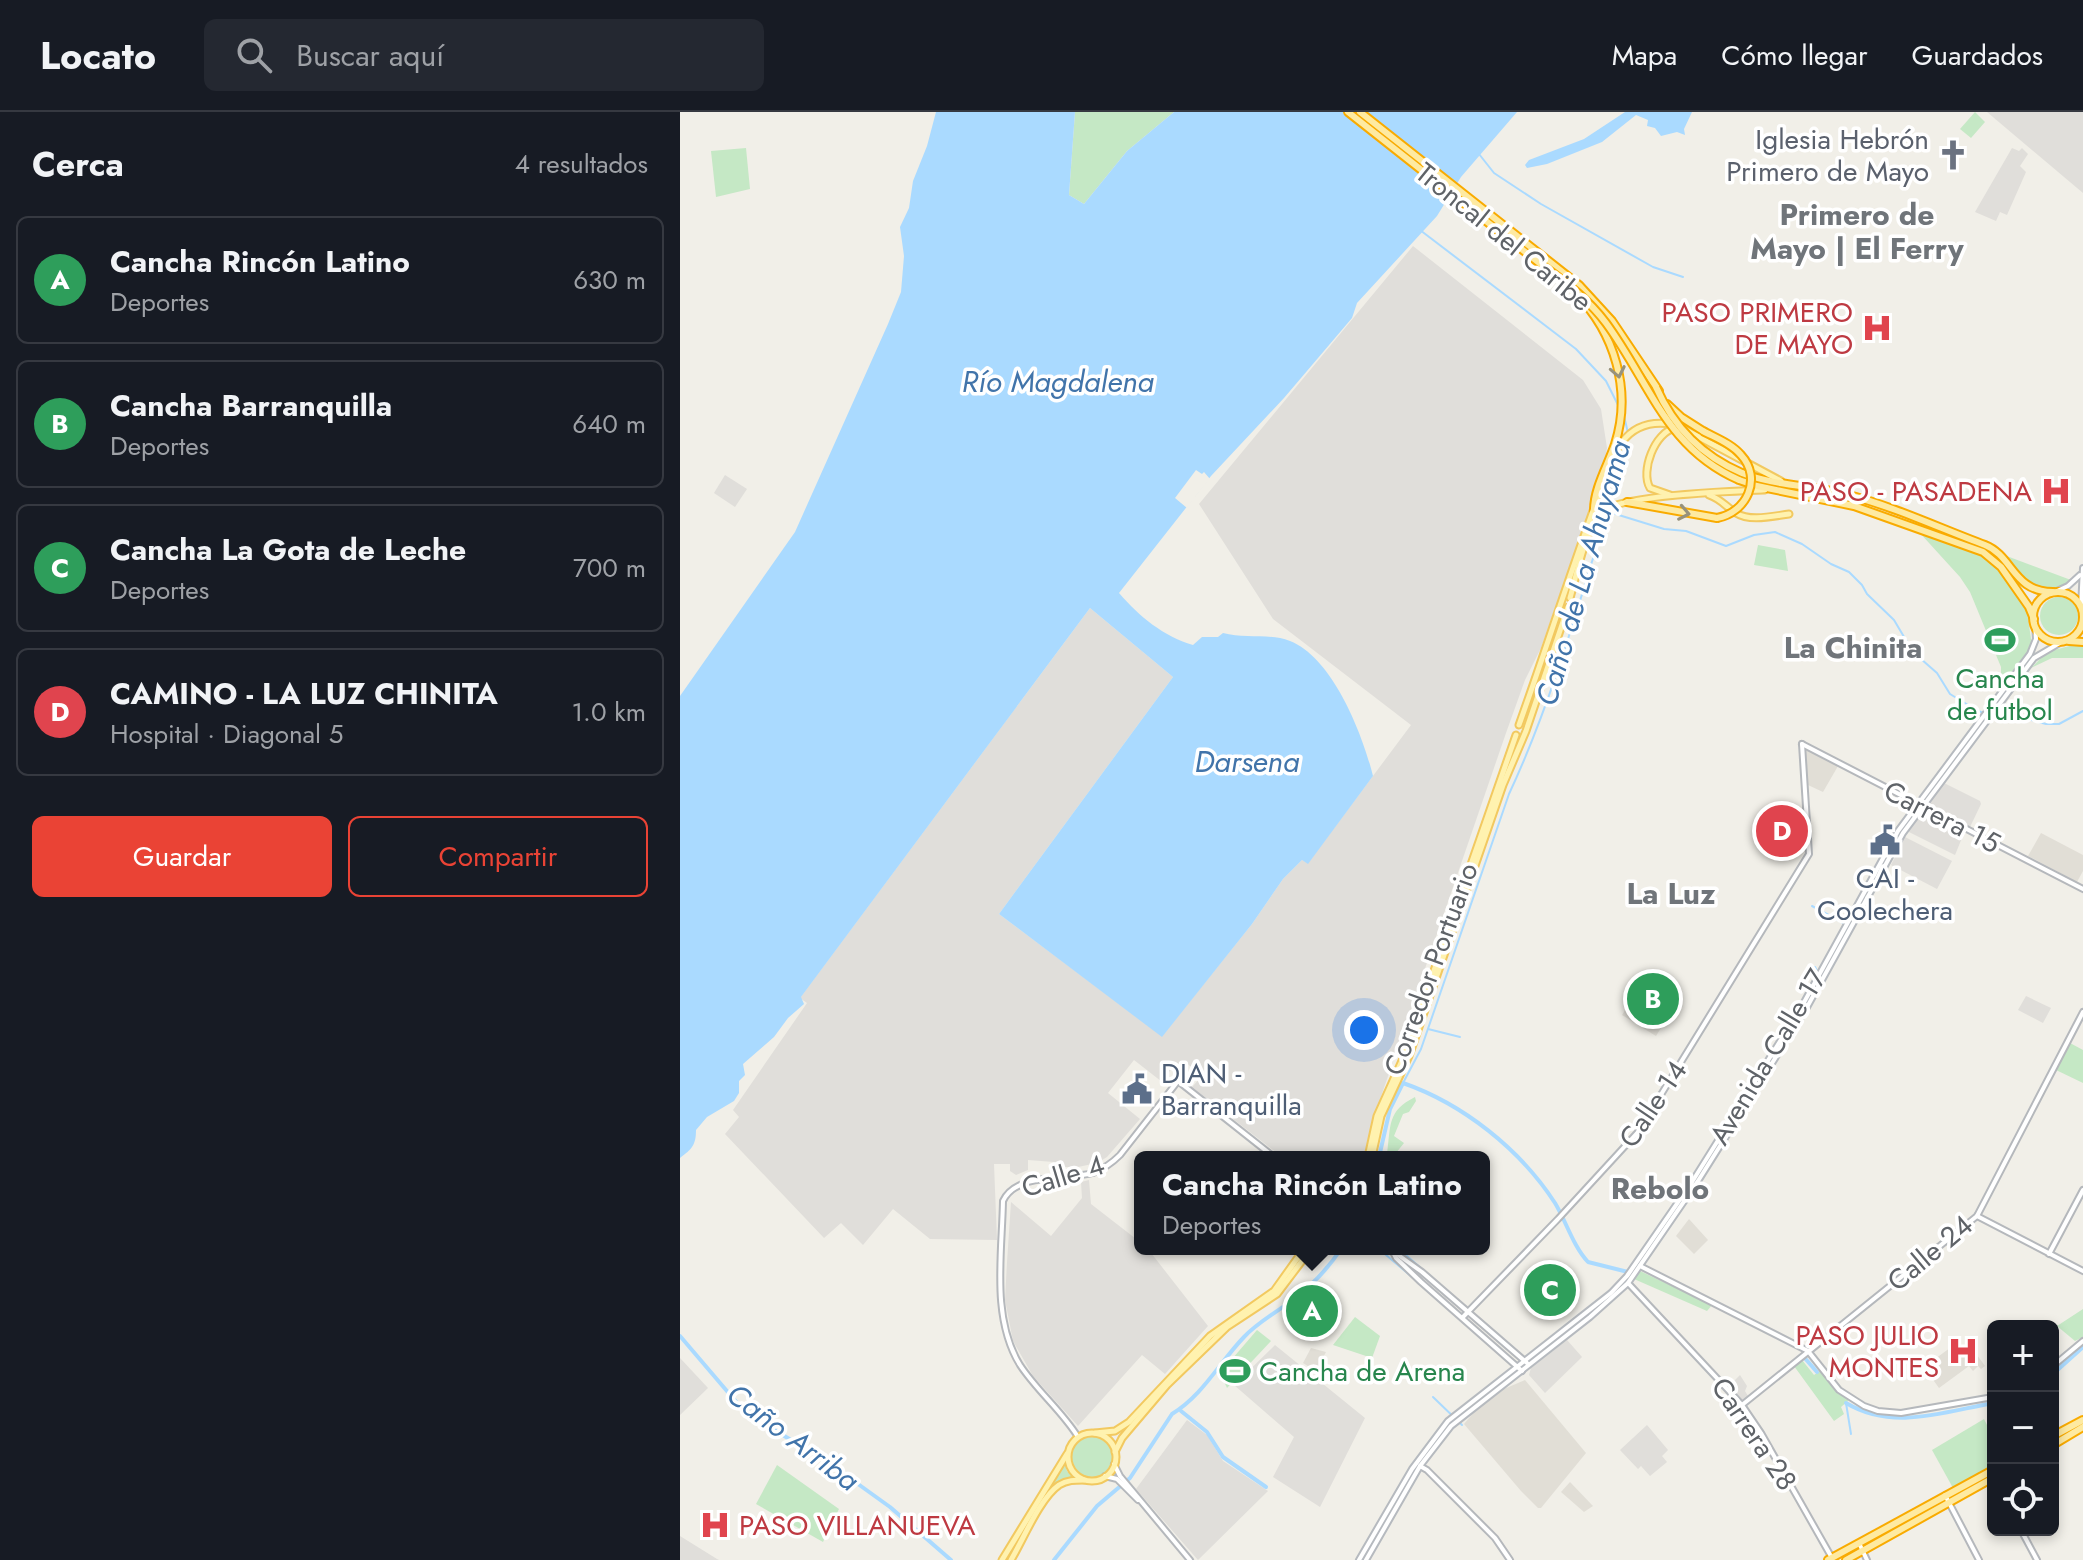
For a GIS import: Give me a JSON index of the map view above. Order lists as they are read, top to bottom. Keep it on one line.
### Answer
{"streets":{"highway":["Troncal del Caribe"],"main road":["Corredor Portuario"],"street":["Carrera 15","Avenida Calle 17","Calle 14","Calle 4","Calle 24","Carrera 28"]},"crossings":[["Carrera 15","Avenida Calle 17"],["Carrera 15","Calle 14"],["Avenida Calle 17","Carrera 28"],["Calle 24","Carrera 28"]],"districts":["Primero de Mayo | El Ferry","La Chinita","La Luz","Rebolo"],"water":["Río Magdalena","Caño de La Ahuyama","Darsena","Caño Arriba"],"places":{"church":["Iglesia Hebrón Primero de Mayo"],"hospital":["PASO PRIMERO DE MAYO","PASO - PASADENA","PASO JULIO MONTES","PASO VILLANUEVA"],"sports":["Cancha de futbol","Cancha de Arena"],"public building":["CAI - Coolechera","DIAN - Barranquilla"]},"page":{"header":"Locato","search":"Buscar aquí","nav":["Mapa","Cómo llegar","Guardados"],"heading":["Cerca","4 resultados"],"list":[{"mark":"A","name":"Cancha Rincón Latino","note":"Deportes","value":"630 m"},{"mark":"B","name":"Cancha Barranquilla","note":"Deportes","value":"640 m"},{"mark":"C","name":"Cancha La Gota de Leche","note":"Deportes","value":"700 m"},{"mark":"D","name":"CAMINO - LA LUZ CHINITA","note":"Hospital · Diagonal 5","value":"1.0 km"}],"buttons":["Guardar","Compartir"],"pins":["D","B","C","A"],"popup":["Cancha Rincón Latino","Deportes"],"map_buttons":["+","−"]}}
